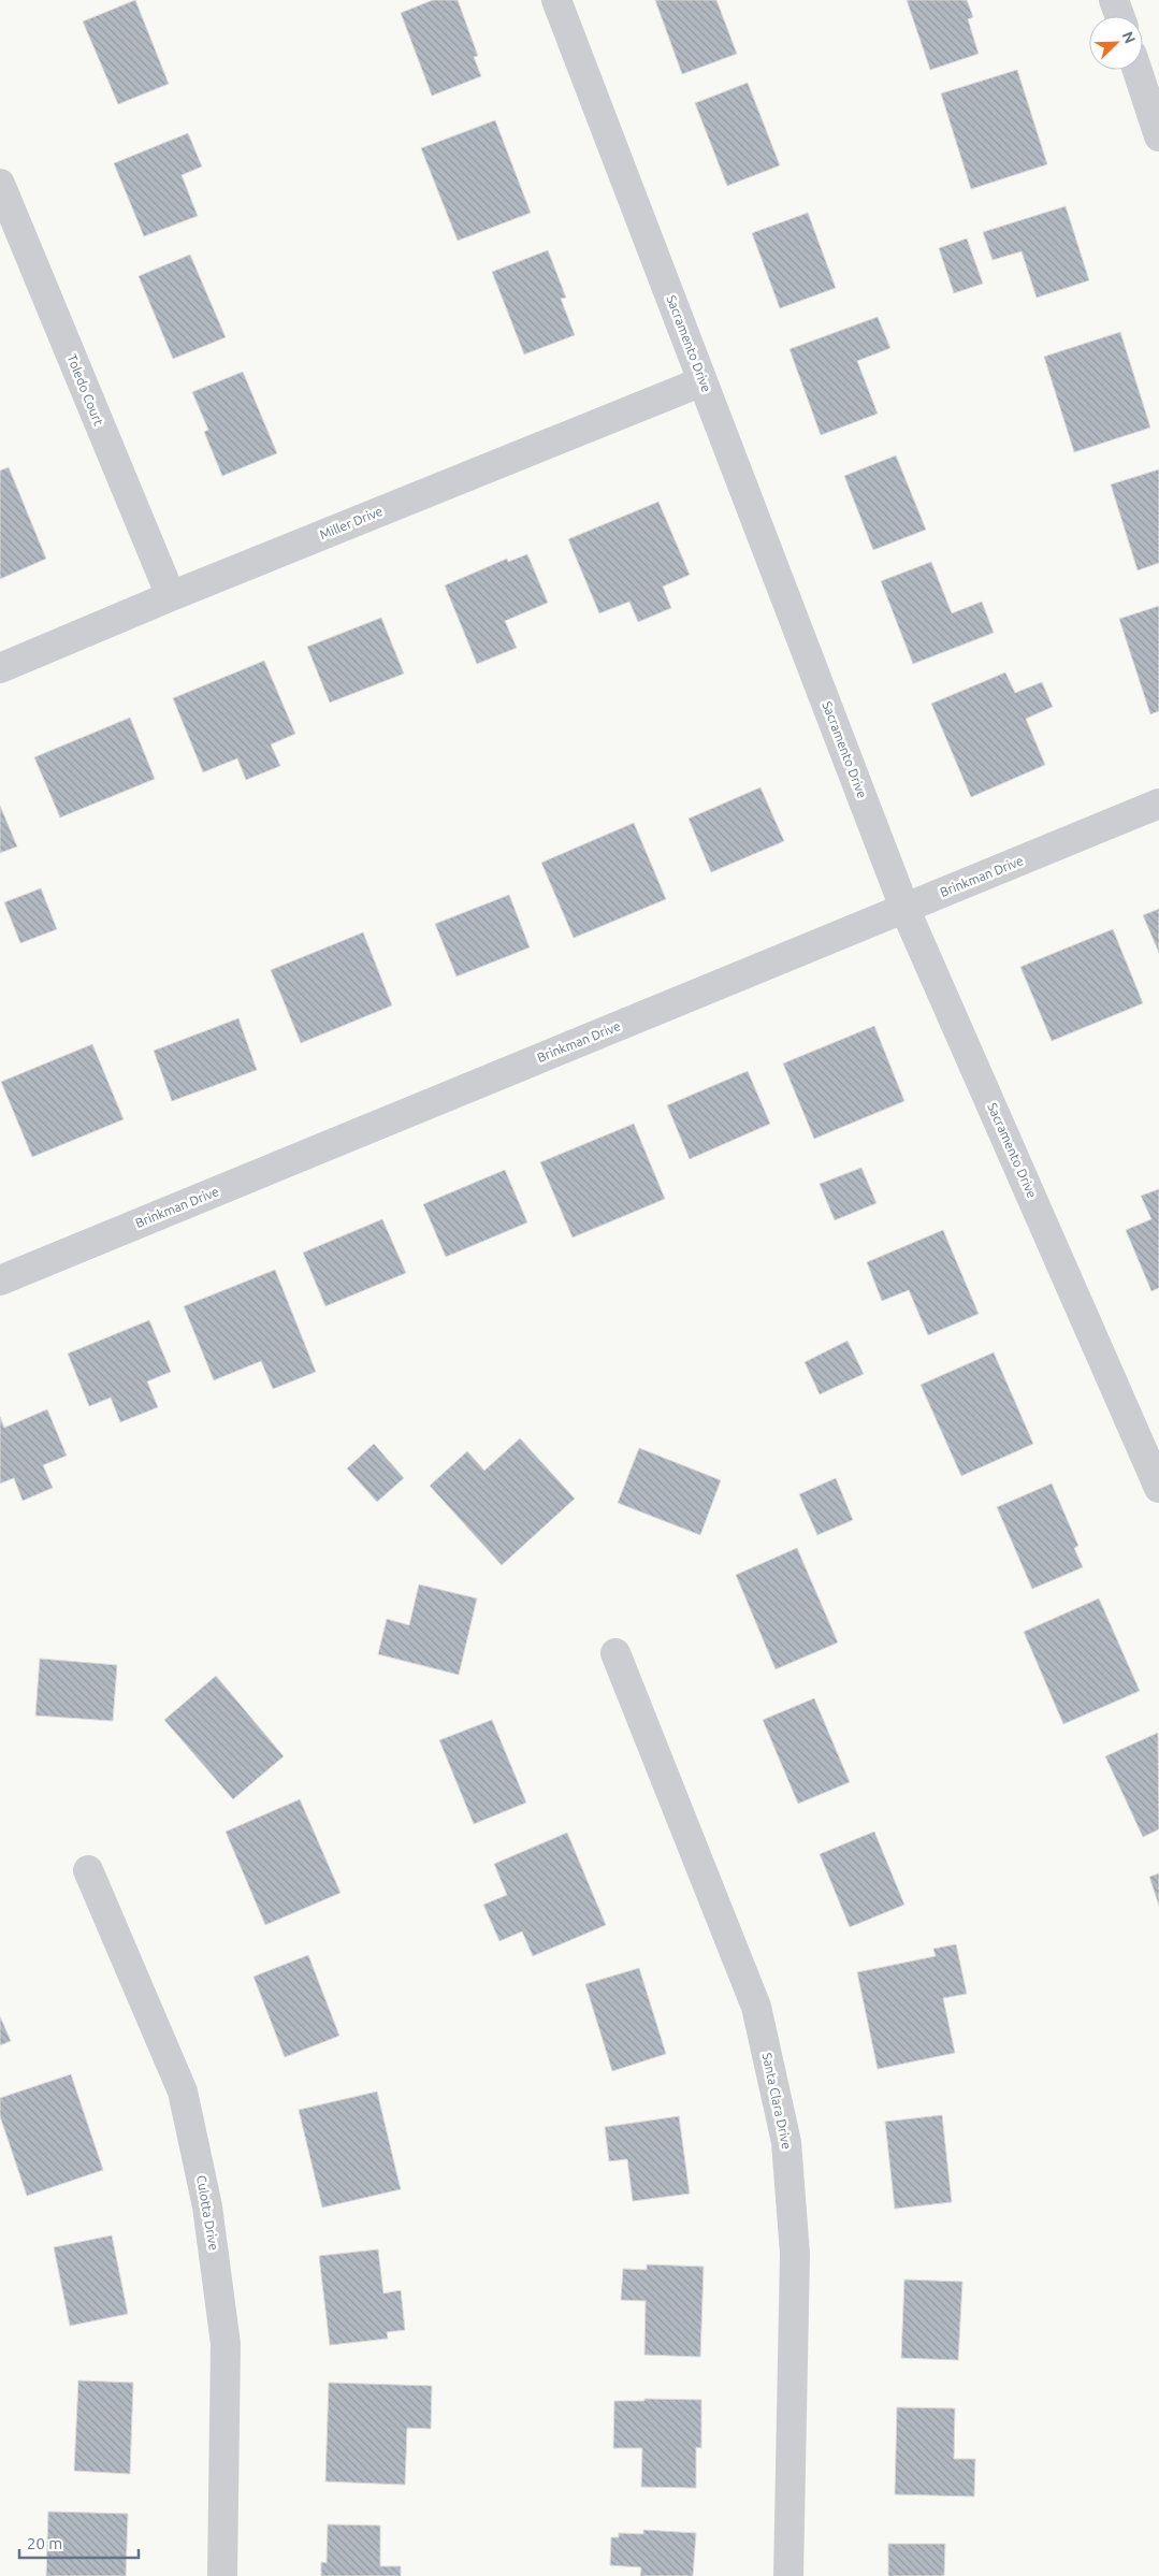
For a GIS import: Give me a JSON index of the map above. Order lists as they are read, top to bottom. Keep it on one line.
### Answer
{"streets":{"street":["Sacramento Drive","Toledo Court","Miller Drive","Brinkman Drive","Santa Clara Drive","Culotta Drive"]},"crossings":[["Sacramento Drive","Miller Drive"],["Sacramento Drive","Brinkman Drive"],["Toledo Court","Miller Drive"]],"scale_bar":"20 m","north":"top right"}
